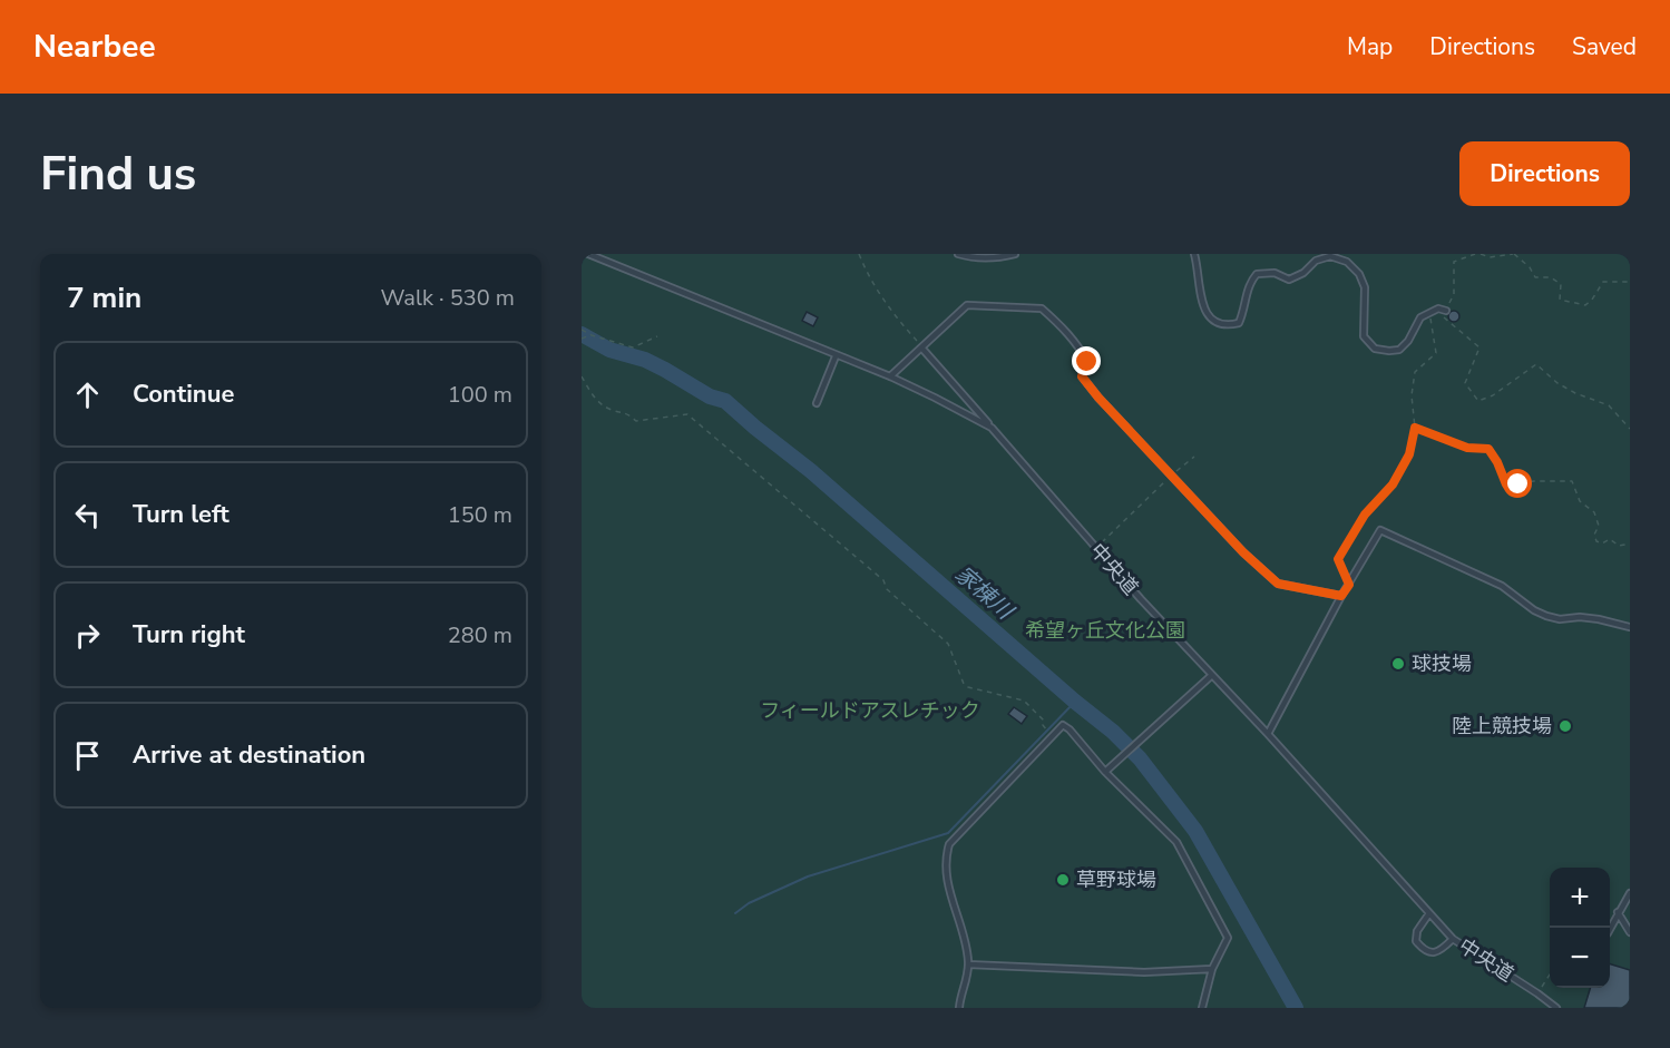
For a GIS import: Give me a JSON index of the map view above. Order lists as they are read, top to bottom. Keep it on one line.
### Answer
{"streets":{"lane":["中央道"]},"water":["家棟川"],"parks":["希望ヶ丘文化公園","フィールドアスレチック"],"places":["球技場","陸上競技場","草野球場"],"page":{"header":"Nearbee","nav":["Map","Directions","Saved"],"buttons":"Directions","title":"Find us","heading":["7 min","Walk · 530 m"],"list":[["Continue","100 m"],["Turn left","150 m"],["Turn right","280 m"],"Arrive at destination"],"map_buttons":["+","−"]}}
